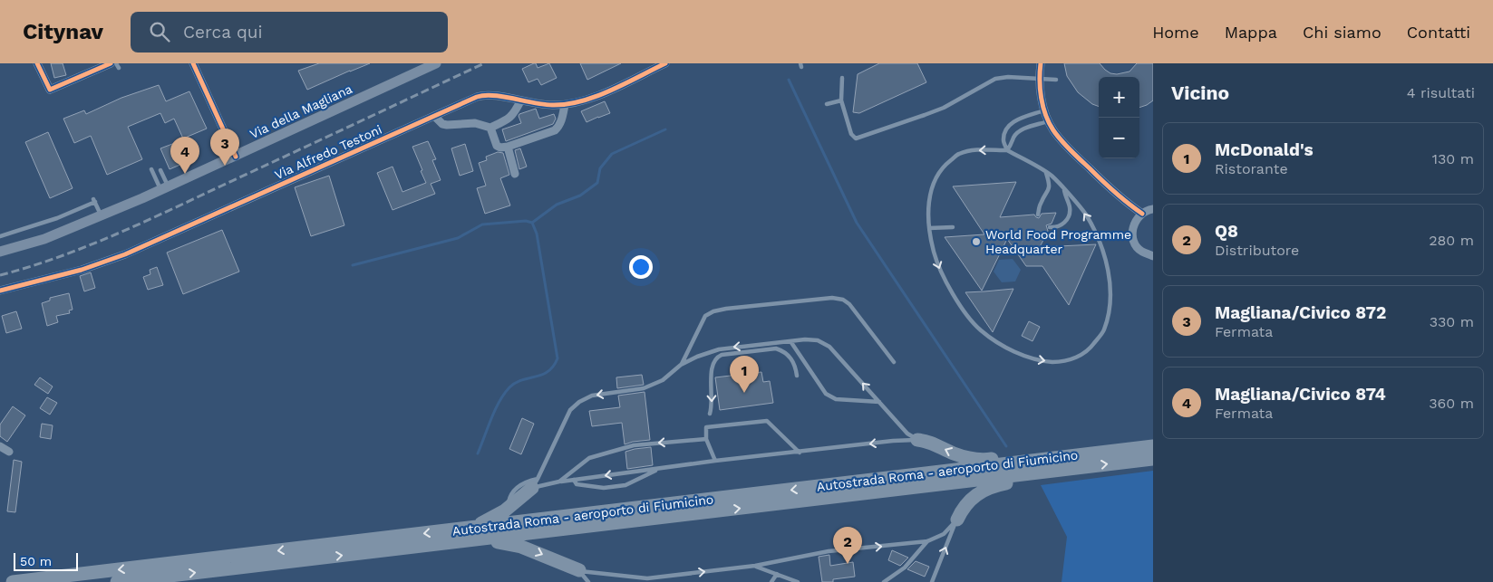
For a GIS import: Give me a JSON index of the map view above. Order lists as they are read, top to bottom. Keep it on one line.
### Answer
{"streets":{"highway":["Autostrada Roma - aeroporto di Fiumicino"],"main road":["Via della Magliana"],"street":["Via Alfredo Testoni"]},"places":["World Food Programme Headquarter"],"scale_bar":"50 m","page":{"header":"Citynav","search":"Cerca qui","nav":["Home","Mappa","Chi siamo","Contatti"],"heading":["Vicino","4 risultati"],"map_buttons":["+","−"],"list":[{"mark":"1","name":"McDonald's","note":"Ristorante","value":"130 m"},{"mark":"2","name":"Q8","note":"Distributore","value":"280 m"},{"mark":"3","name":"Magliana/Civico 872","note":"Fermata","value":"330 m"},{"mark":"4","name":"Magliana/Civico 874","note":"Fermata","value":"360 m"}],"pins":["3","4","1","2"],"scale":"50 m"}}
